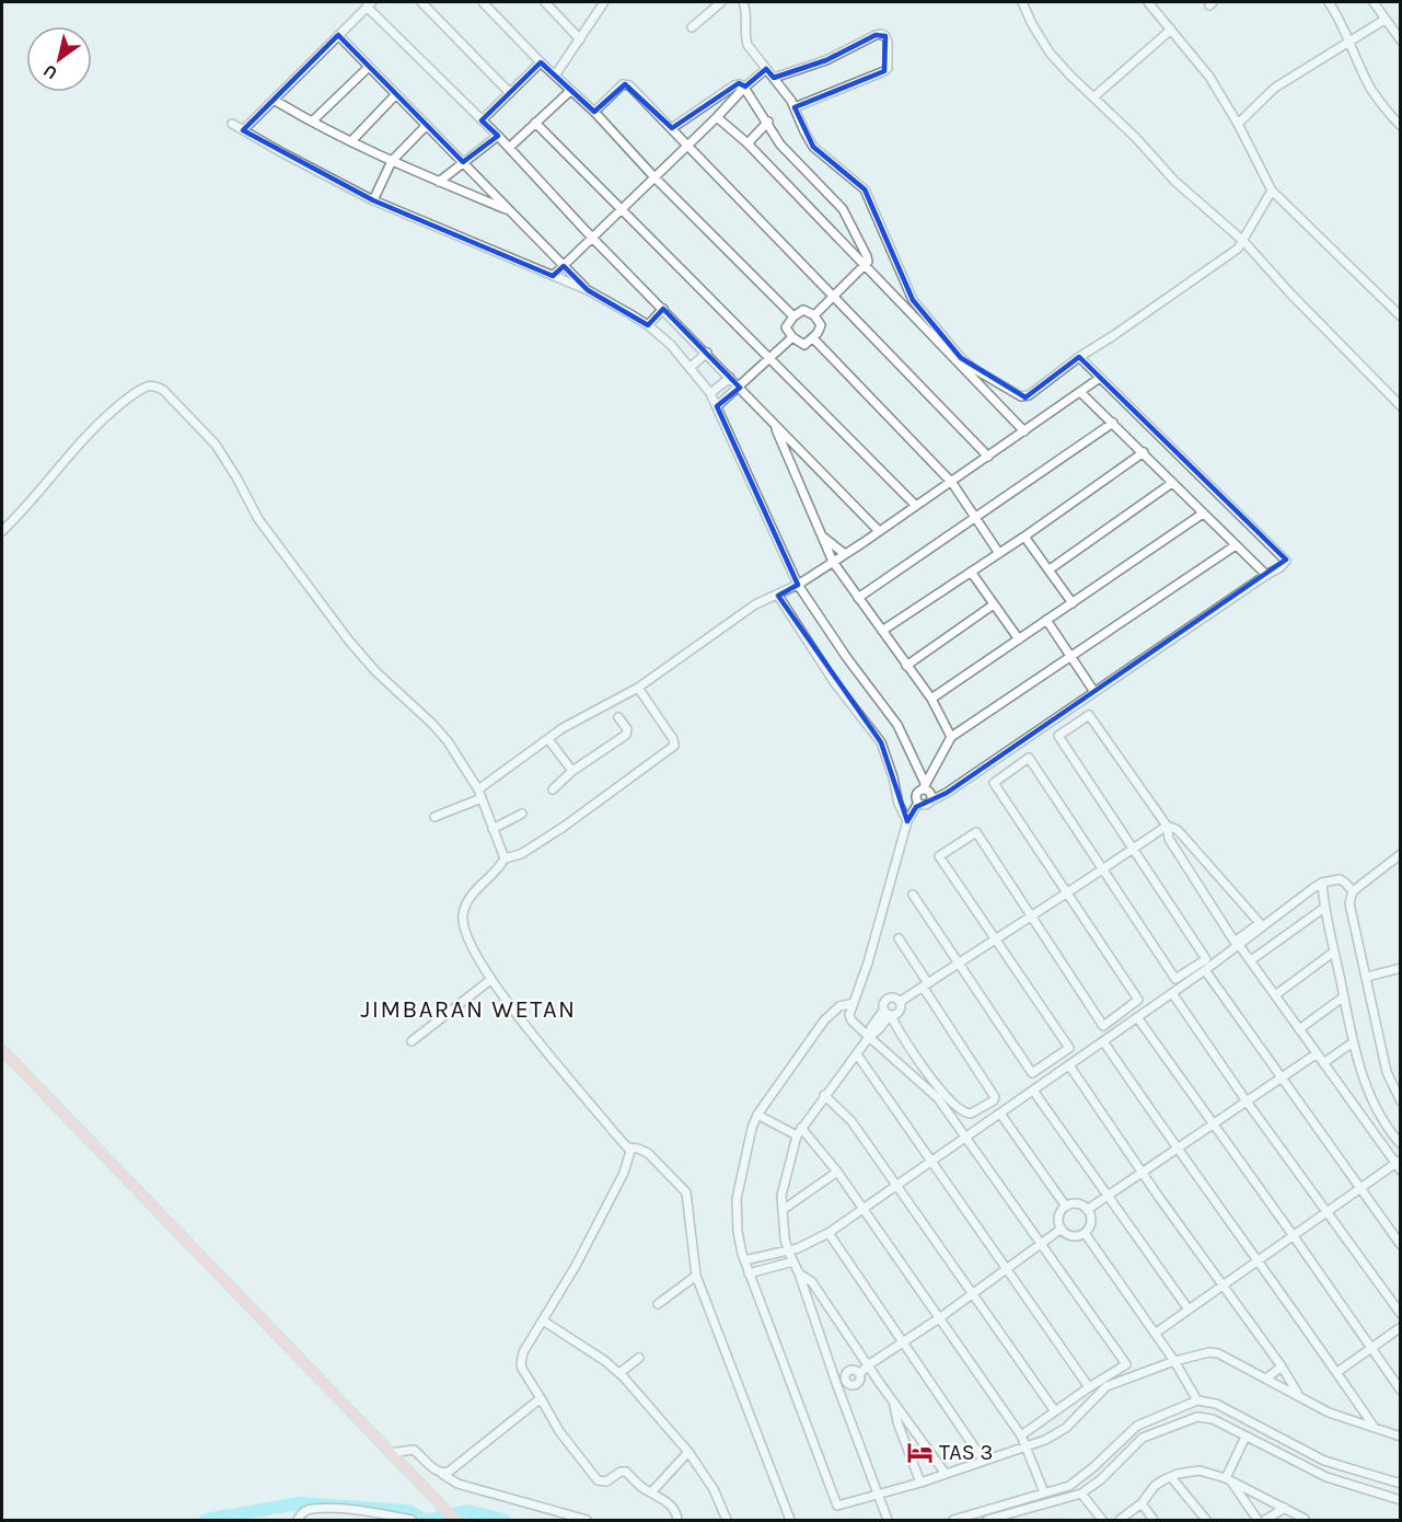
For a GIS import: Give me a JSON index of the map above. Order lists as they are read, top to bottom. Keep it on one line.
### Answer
{"districts":["JIMBARAN WETAN"],"places":{"hotel":["TAS 3"]},"north":"bottom left"}
